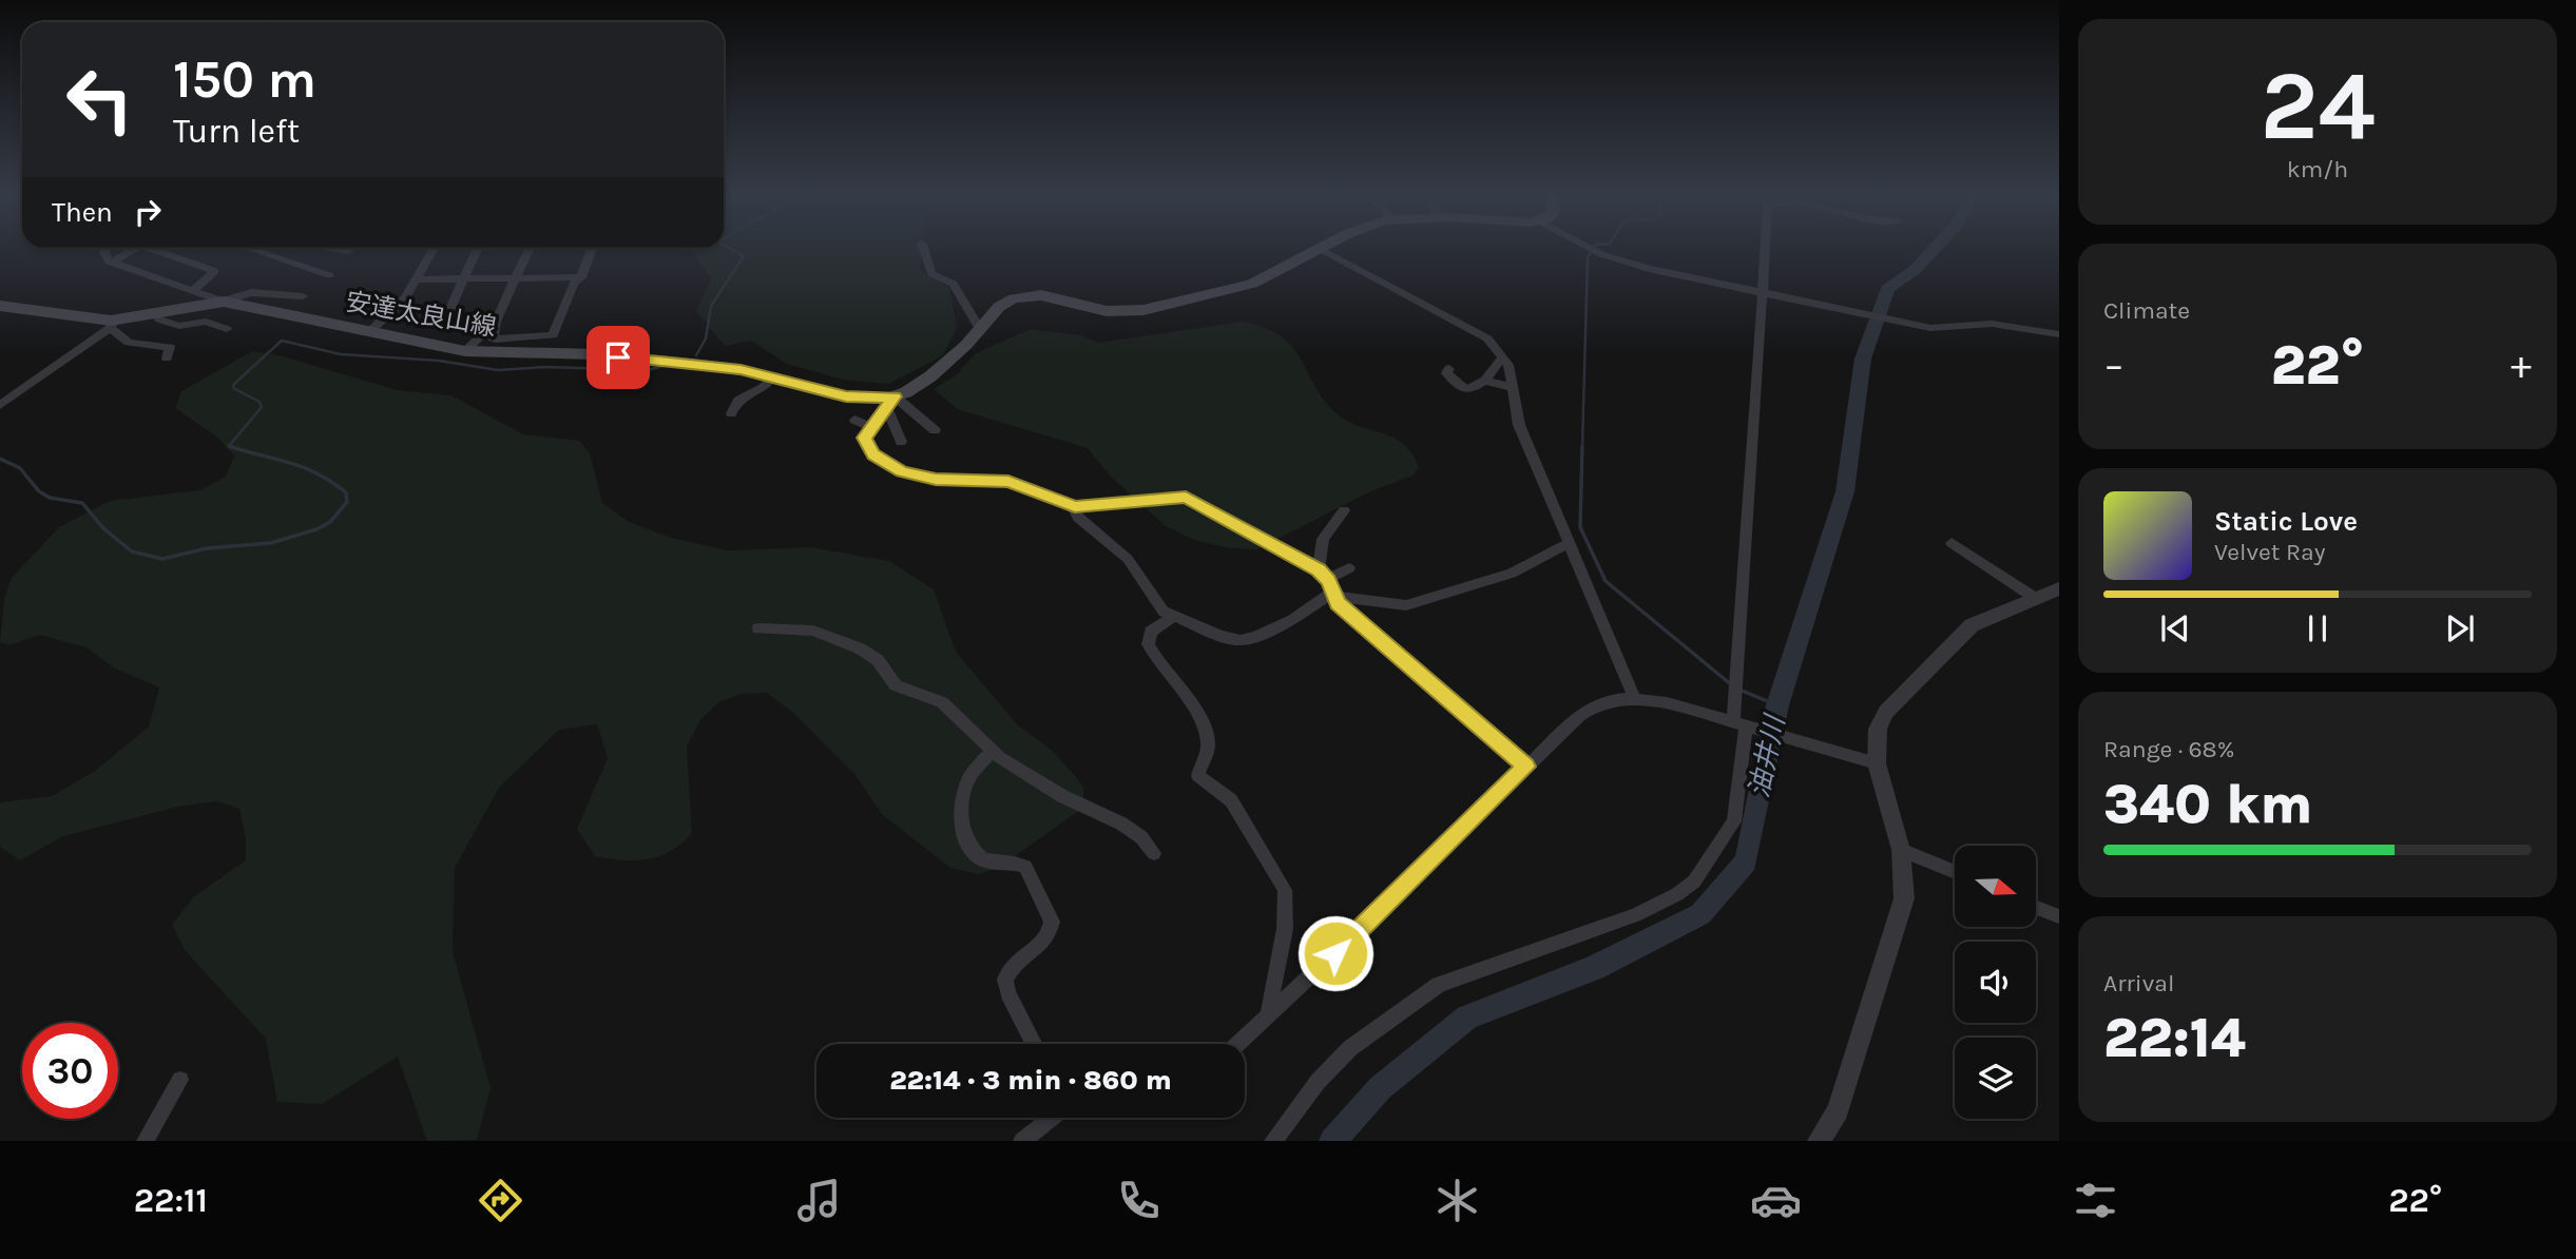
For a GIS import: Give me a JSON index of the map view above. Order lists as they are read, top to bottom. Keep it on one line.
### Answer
{"streets":{"main road":["安達太良山線"]},"water":["油井川"],"north":"right","page":{"tile":[["24","km/h"],"Climate",["Range · 68%","340 km"],["Arrival","22:14"]],"turn":["150 m","Turn left"],"then":"Then","heat":["−","22°","+"],"song":["Static Love","Velvet Ray"],"limit":"30","trip":"22:14 · 3 min · 860 m","tabs":["22:11","22°"]}}
